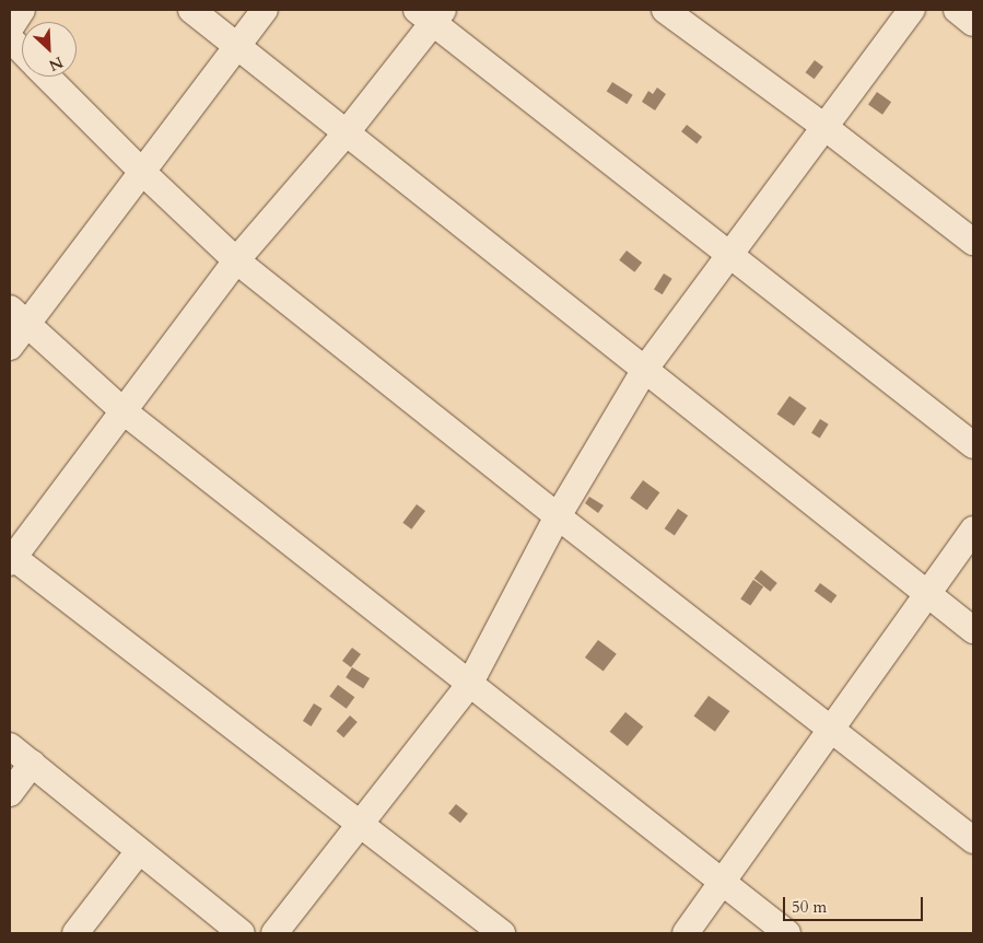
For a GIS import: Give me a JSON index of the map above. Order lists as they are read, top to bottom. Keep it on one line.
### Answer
{"scale_bar":"50 m","north":"bottom right"}
